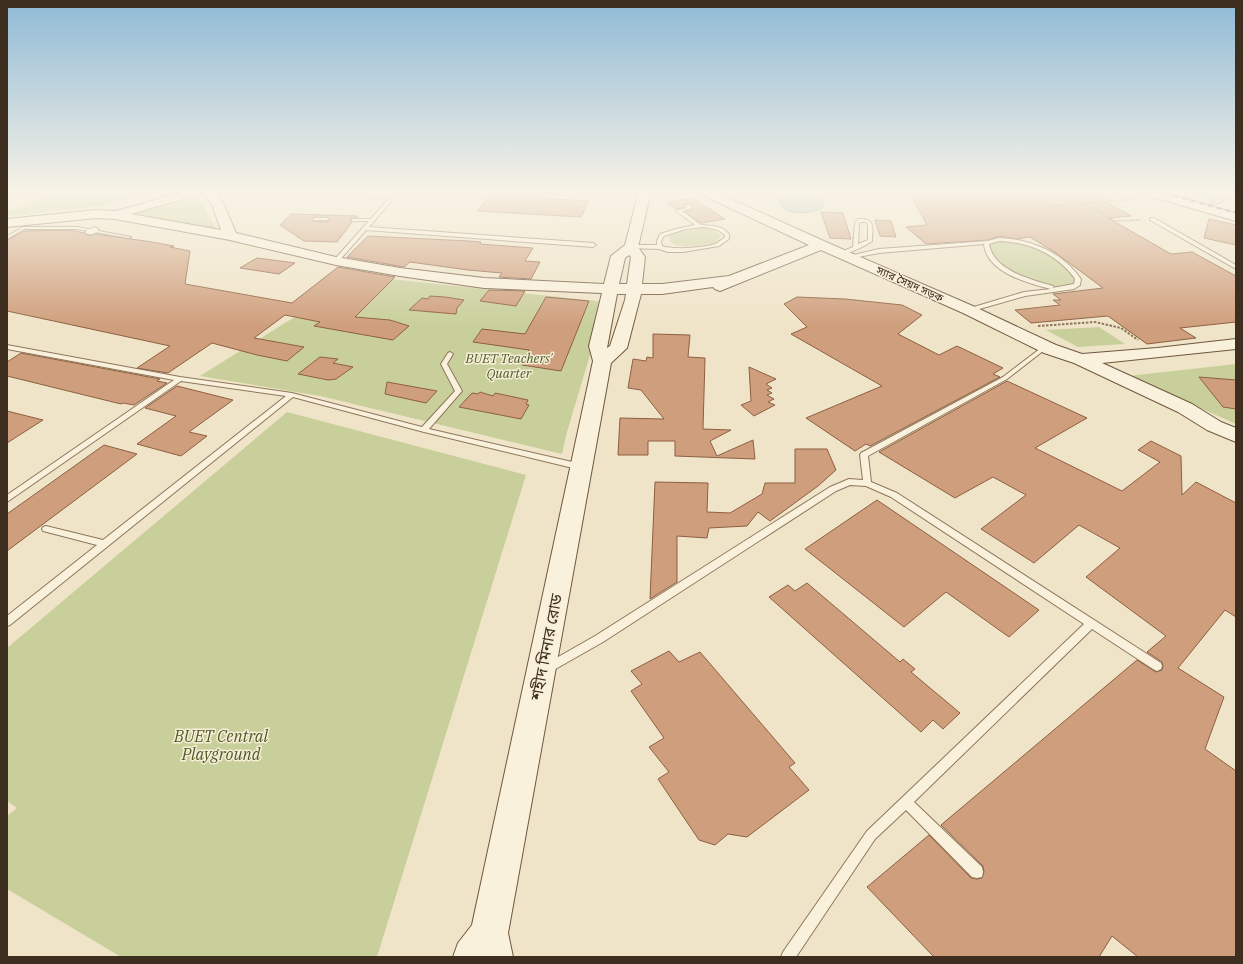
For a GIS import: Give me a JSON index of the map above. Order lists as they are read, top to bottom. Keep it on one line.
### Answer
{"streets":{"main road":["স্যার সৈয়দ সড়ক","শহীদ মিনার রোড"]},"parks":["BUET Teachers' Quarter","BUET Central Playground"]}
